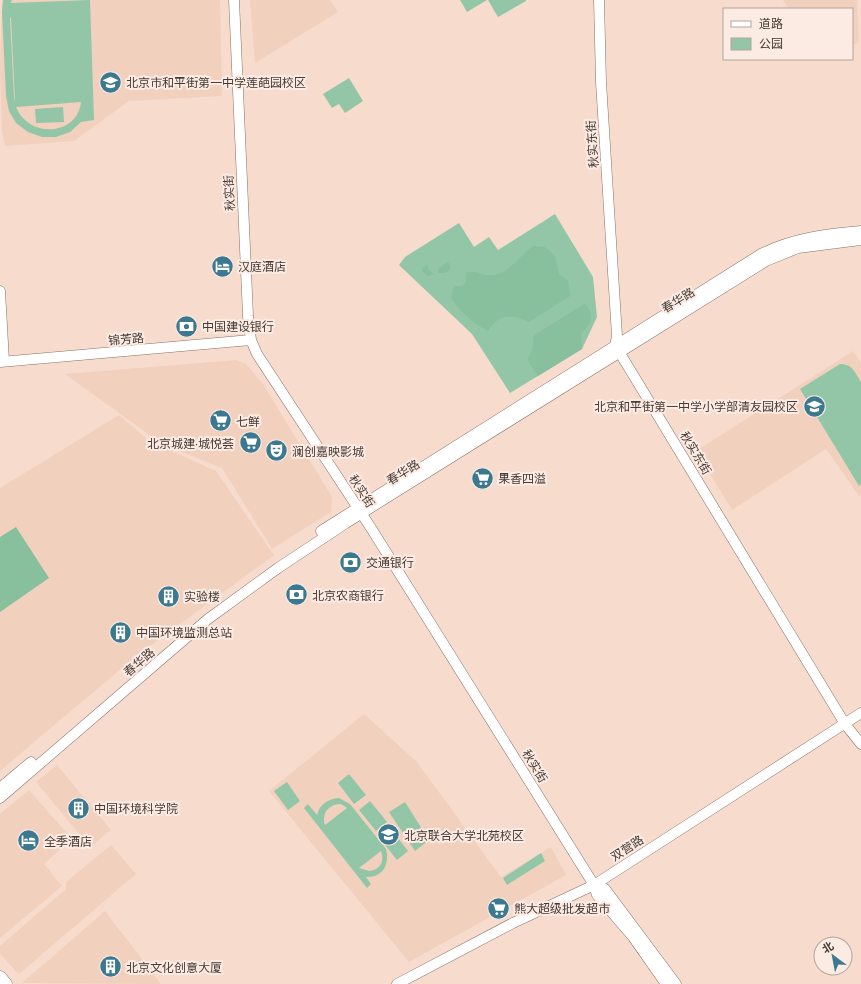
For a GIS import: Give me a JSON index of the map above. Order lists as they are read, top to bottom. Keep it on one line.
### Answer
{"streets":{"street":["秋实东街","秋实街","春华路","锦芳路","双营路"]},"crossings":[["秋实东街","春华路"],["秋实东街","双营路"],["秋实街","春华路"],["秋实街","锦芳路"],["秋实街","双营路"]],"places":{"school or university":["北京市和平街第一中学莲葩园校区","北京和平街第一中学小学部清友园校区","北京联合大学北苑校区"],"hotel":["汉庭酒店","全季酒店"],"bank":["中国建设银行","交通银行","北京农商银行"],"supermarket":["七鲜","北京城建·城悦荟","果香四溢","熊大超级批发超市"],"theatre":["澜创嘉映影城"],"building":["实验楼","中国环境监测总站","中国环境科学院","北京文化创意大厦"]},"legend":["道路","公园"],"north":"top left"}
